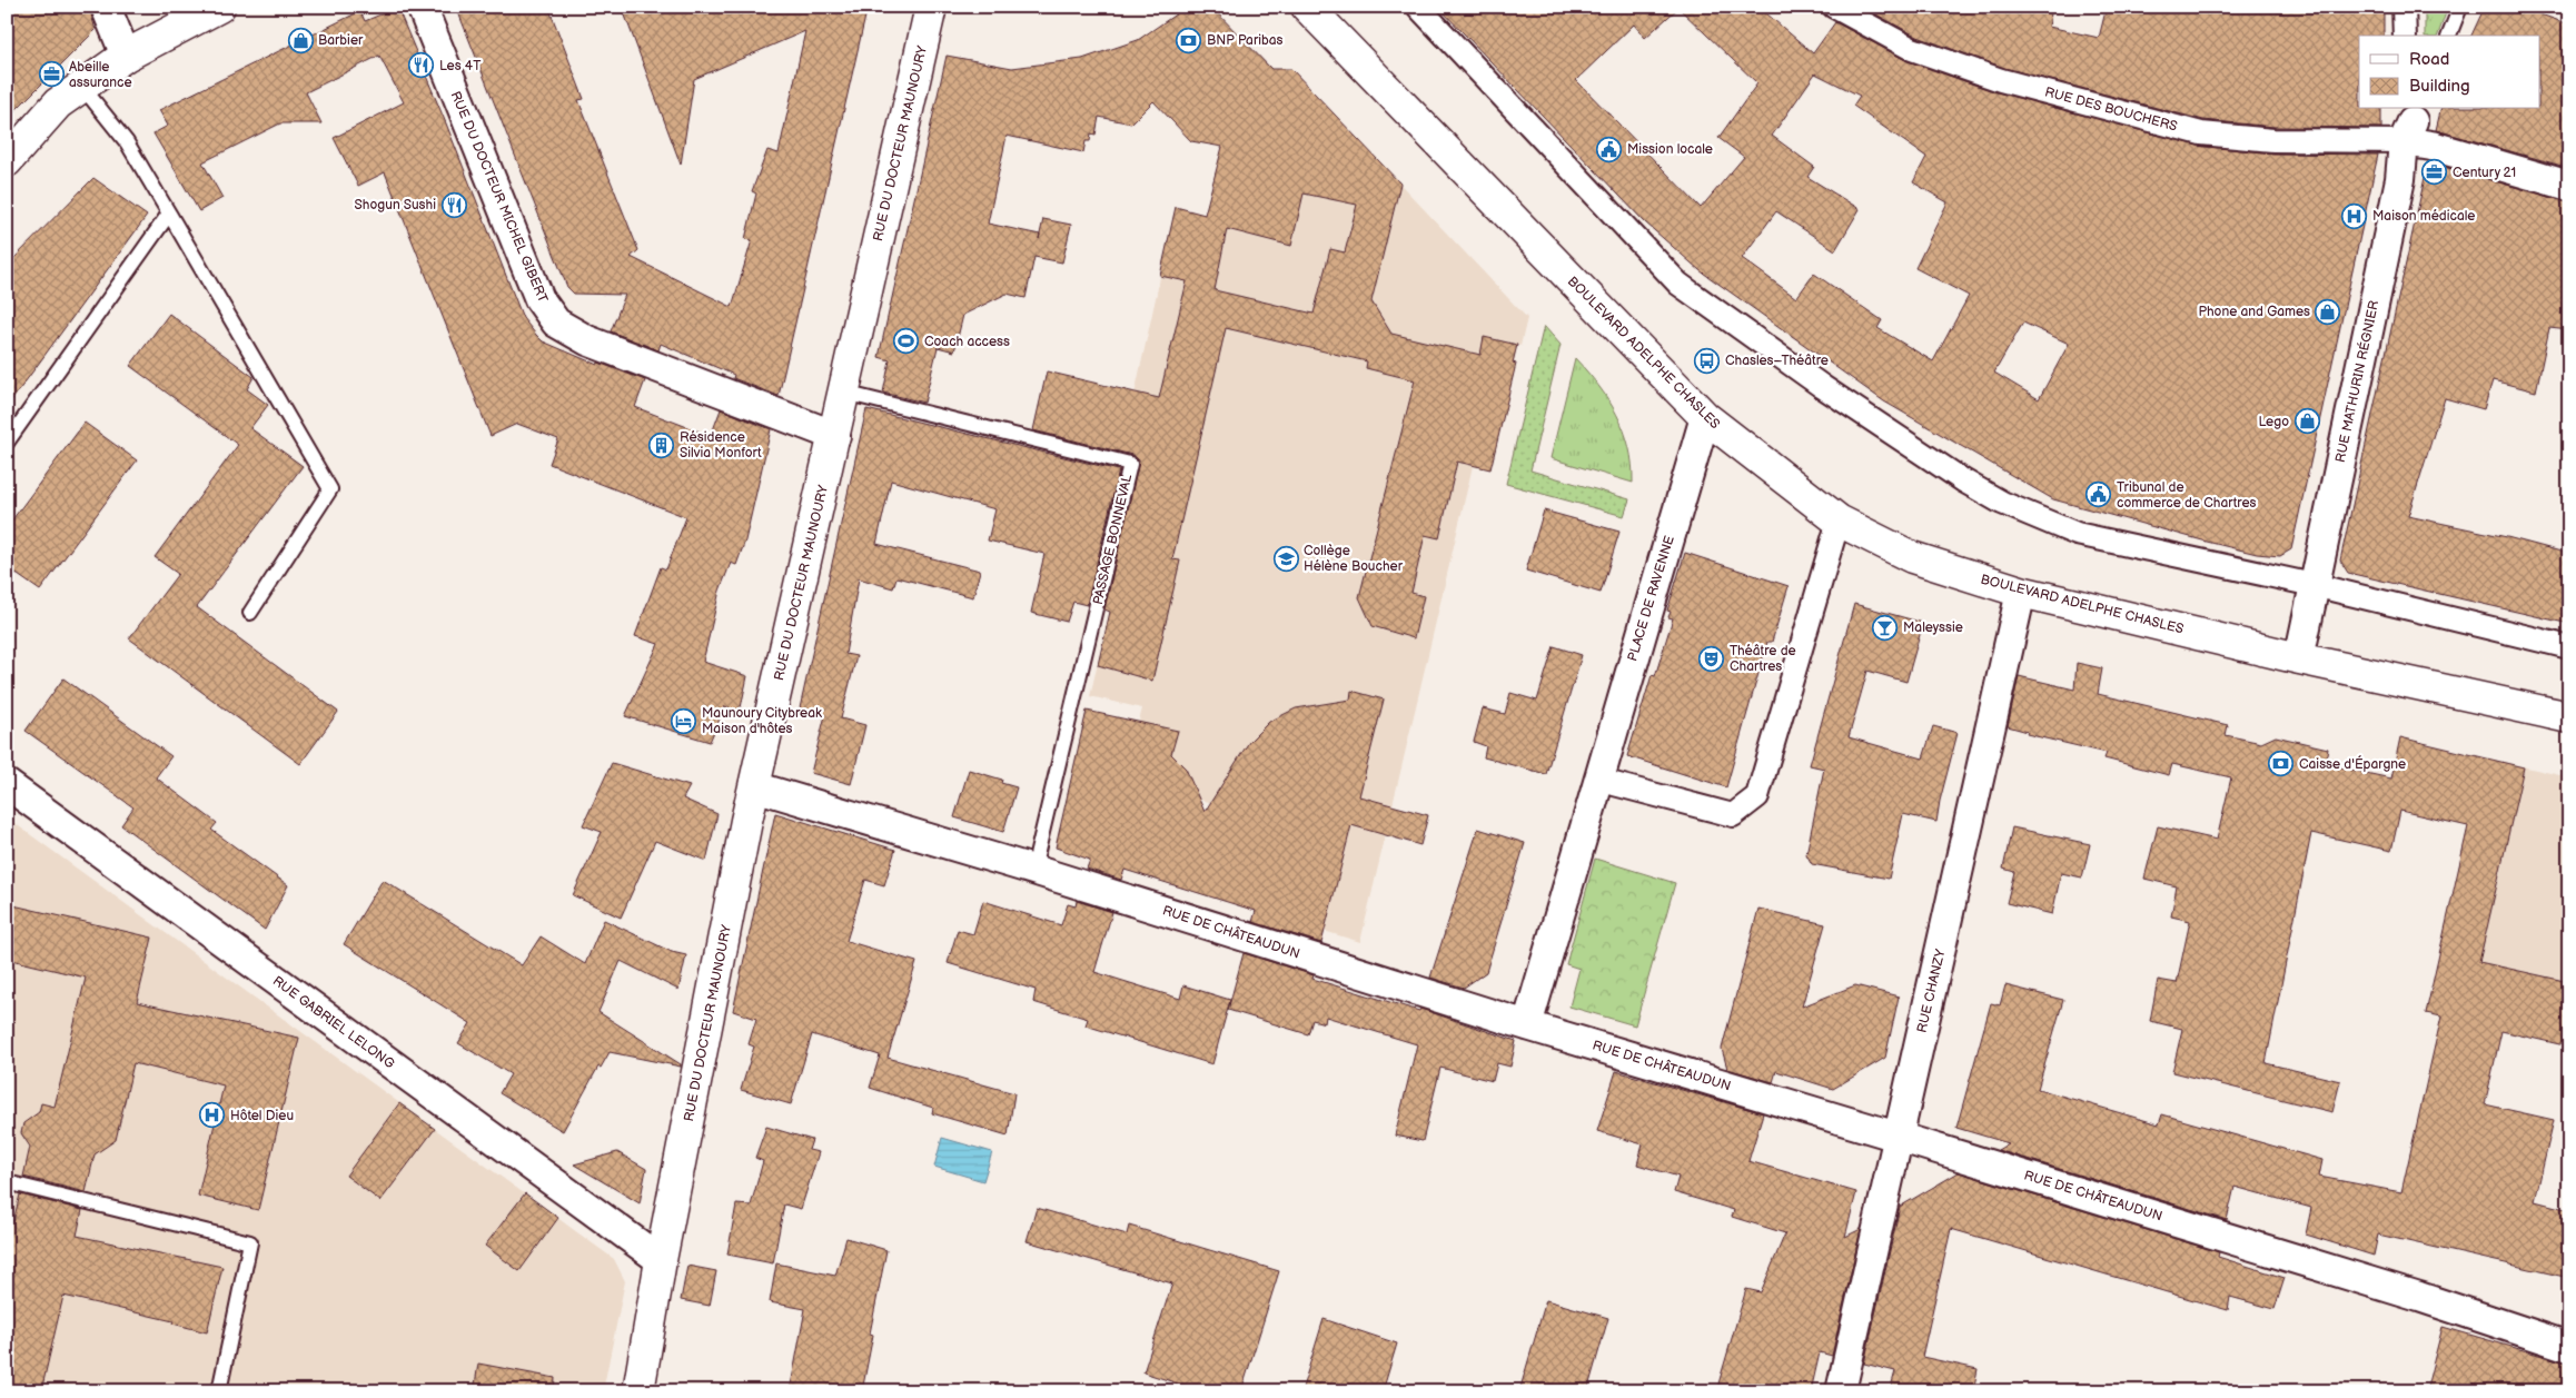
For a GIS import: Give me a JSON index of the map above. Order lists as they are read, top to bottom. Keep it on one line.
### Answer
{"streets":{"main road":["RUE DU DOCTEUR MAUNOURY","BOULEVARD ADELPHE CHASLES"],"street":["RUE DES BOUCHERS","RUE DU DOCTEUR MICHEL GIBERT","RUE MATHURIN RÉGNIER","PLACE DE RAVENNE","RUE DE CHÂTEAUDUN","RUE CHANZY","RUE GABRIEL LELONG"],"lane":["PASSAGE BONNEVAL"]},"crossings":[["RUE DES BOUCHERS","RUE MATHURIN RÉGNIER"],["RUE DU DOCTEUR MAUNOURY","RUE DU DOCTEUR MICHEL GIBERT"],["RUE DU DOCTEUR MAUNOURY","PASSAGE BONNEVAL"],["RUE DU DOCTEUR MAUNOURY","RUE DE CHÂTEAUDUN"],["RUE DU DOCTEUR MAUNOURY","RUE GABRIEL LELONG"],["BOULEVARD ADELPHE CHASLES","RUE MATHURIN RÉGNIER"],["BOULEVARD ADELPHE CHASLES","PLACE DE RAVENNE"],["BOULEVARD ADELPHE CHASLES","RUE CHANZY"],["PASSAGE BONNEVAL","RUE DE CHÂTEAUDUN"],["PLACE DE RAVENNE","RUE DE CHÂTEAUDUN"],["RUE DE CHÂTEAUDUN","RUE CHANZY"]],"places":{"shop":["Barbier","Phone and Games","Lego"],"bank":["BNP Paribas","Caisse d'Épargne"],"restaurant":["Les 4T","Shogun Sushi"],"office":["Abeille assurance","Century 21"],"public building":["Mission locale","Tribunal de commerce de Chartres"],"hospital":["Maison médicale","Hôtel Dieu"],"sports":["Coach access"],"bus stop":["Chasles–Théâtre"],"building":["Résidence Silvia Monfort"],"school or university":["Collège Hélène Boucher"],"bar":["Maleyssie"],"theatre":["Théâtre de Chartres"],"hotel":["Maunoury Citybreak Maison d'hôtes"]},"legend":["Road","Building"]}
